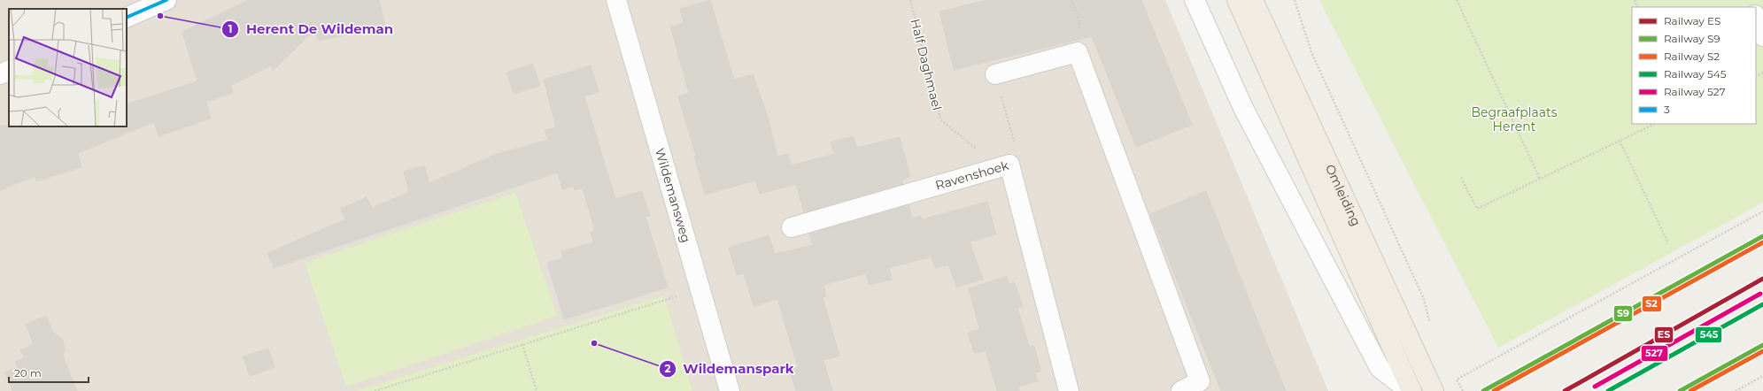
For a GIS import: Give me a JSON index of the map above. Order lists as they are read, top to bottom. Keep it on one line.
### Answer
{"streets":{"main road":["Omleiding"],"street":["Ravenshoek","Wildemansweg"],"path":["Half Daghmael"]},"crossings":[["Half Daghmael","Ravenshoek"]],"parks":["Begraafplaats Herent"],"places":["Herent De Wildeman","Wildemanspark"],"lines":["transit line 3","rail line S9","rail line S2","rail line ES","rail line 527","rail line 545"],"legend":["Railway ES","Railway S9","Railway S2","Railway 545","Railway 527","3"],"scale_bar":"20 m"}
